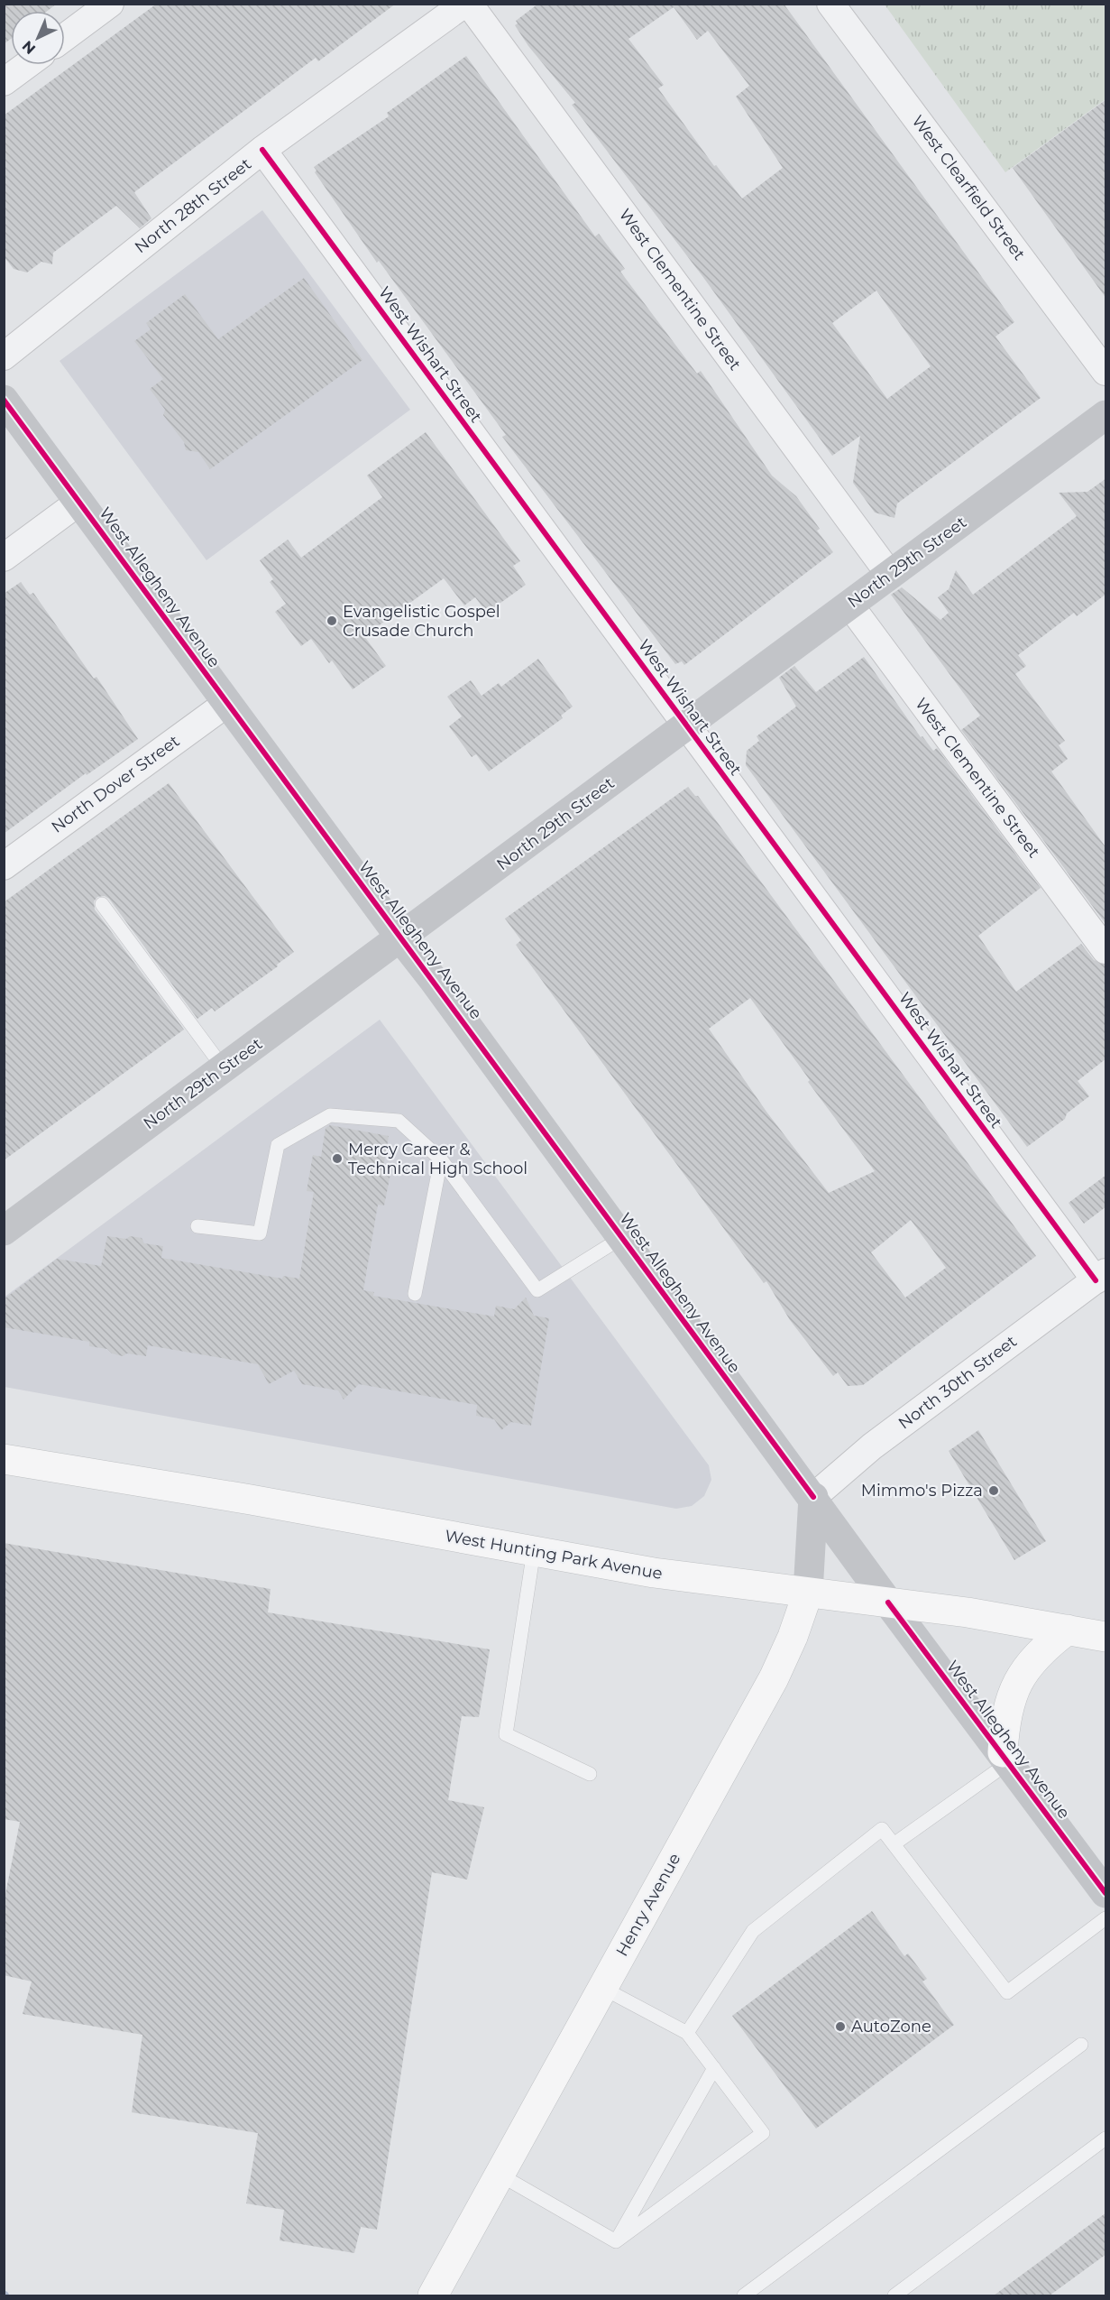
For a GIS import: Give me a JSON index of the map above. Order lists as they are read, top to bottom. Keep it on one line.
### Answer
{"streets":{"main road":["North 29th Street","West Allegheny Avenue","West Hunting Park Avenue","Henry Avenue"],"street":["West Clearfield Street","North 28th Street","West Clementine Street","West Wishart Street","North Dover Street","North 30th Street"]},"crossings":[["North 28th Street","West Wishart Street"],["West Clementine Street","North 29th Street"],["West Wishart Street","North 29th Street"],["West Wishart Street","North 30th Street"],["North 29th Street","West Allegheny Avenue"],["West Allegheny Avenue","North Dover Street"],["West Allegheny Avenue","North 30th Street"],["West Allegheny Avenue","West Hunting Park Avenue"],["West Allegheny Avenue","Henry Avenue"],["North 30th Street","Henry Avenue"],["West Hunting Park Avenue","Henry Avenue"]],"places":["Evangelistic Gospel Crusade Church","Mercy Career & Technical High School","Mimmo's Pizza","AutoZone"],"north":"bottom left"}
